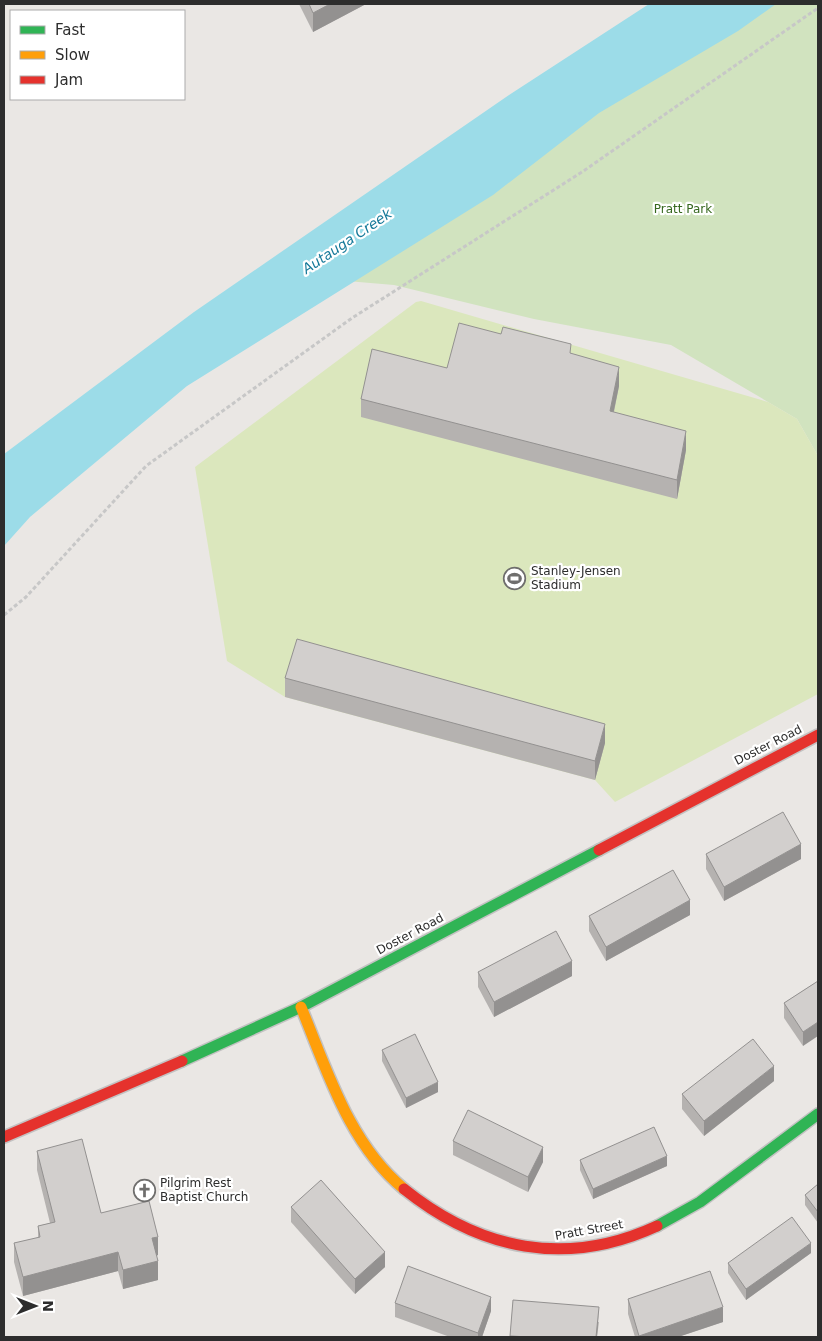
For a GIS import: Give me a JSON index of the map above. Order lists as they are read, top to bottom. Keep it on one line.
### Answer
{"streets":{"street":["Doster Road","Pratt Street"]},"crossings":[["Doster Road","Pratt Street"]],"water":["Autauga Creek"],"parks":["Pratt Park"],"places":{"sports":["Stanley-Jensen Stadium"],"church":["Pilgrim Rest Baptist Church"]},"legend":["Fast","Slow","Jam"],"north":"right"}
